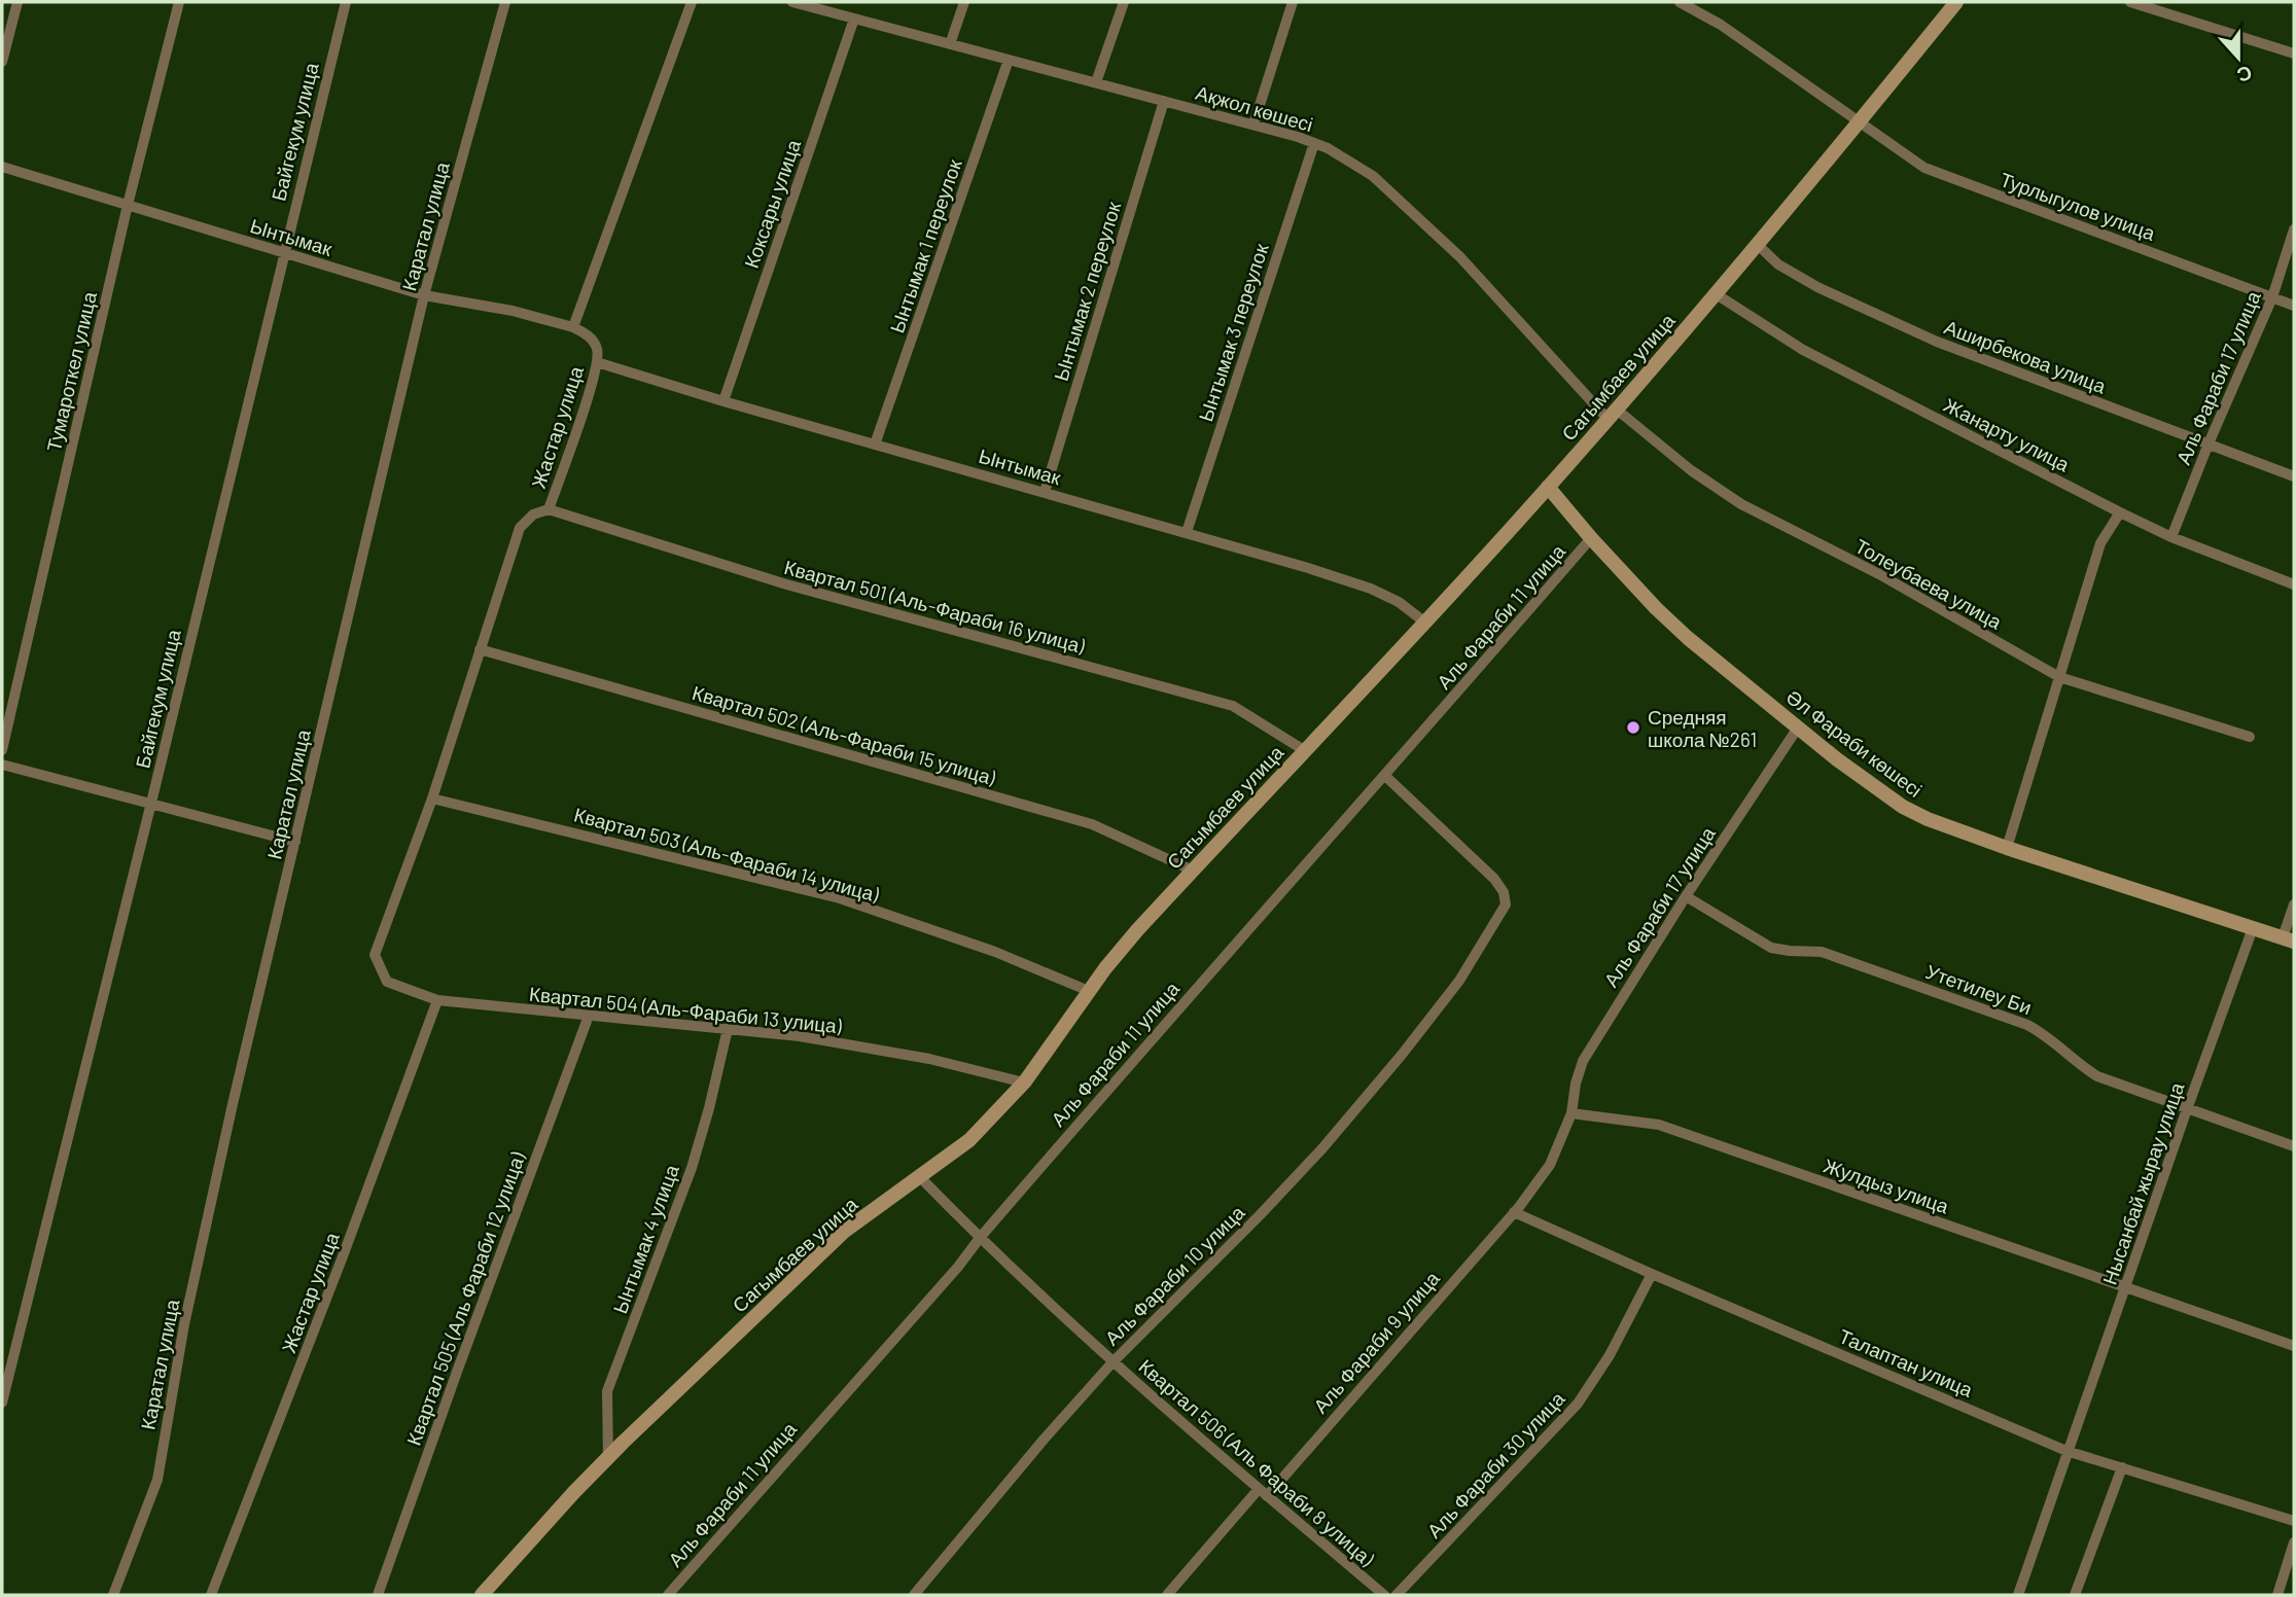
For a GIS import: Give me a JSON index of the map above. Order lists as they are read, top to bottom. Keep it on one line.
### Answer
{"streets":{"street":["Ақжол көшесі","Байгекум улица","Коксары улица","Турлыгулов улица","Каратал улица","Ынтымак","Ынтымак 1 переулок","Ынтымак 2 переулок","Ынтымак 3 переулок","Аширбекова улица","Тумароткел улица","Сагымбаев улица","Аль Фараби 17 улица","Жастар улица","Жанарту улица","Толеубаева улица","Квартал 501 (Аль-Фараби 16 улица)","Аль Фараби 11 улица","Квартал 502 (Аль-Фараби 15 улица)","Әл Фараби көшесі","Квартал 503 (Аль-Фараби 14 улица)","Утетилеу Би","Квартал 504 (Аль-Фараби 13 улица)","Нысанбай жырау улица","Жулдыз улица","Ынтымак 4 улица","Аль Фараби 10 улица","Квартал 505 (Аль Фараби 12 улица)","Аль Фараби 9 улица","Талаптан улица","Квартал 506 (Аль Фараби 8 улица)","Аль Фараби 30 улица"]},"crossings":[["Ақжол көшесі","Коксары улица"],["Ақжол көшесі","Ынтымак 1 переулок"],["Ақжол көшесі","Ынтымак 2 переулок"],["Ақжол көшесі","Ынтымак 3 переулок"],["Ақжол көшесі","Сагымбаев улица"],["Ақжол көшесі","Толеубаева улица"],["Байгекум улица","Ынтымак"],["Коксары улица","Ынтымак"],["Турлыгулов улица","Сагымбаев улица"],["Турлыгулов улица","Аль Фараби 17 улица"],["Каратал улица","Ынтымак"],["Ынтымак","Ынтымак 1 переулок"],["Ынтымак","Ынтымак 2 переулок"],["Ынтымак","Ынтымак 3 переулок"],["Ынтымак","Тумароткел улица"],["Ынтымак","Сагымбаев улица"],["Ынтымак","Жастар улица"],["Аширбекова улица","Сагымбаев улица"],["Аширбекова улица","Аль Фараби 17 улица"],["Сагымбаев улица","Жанарту улица"],["Сагымбаев улица","Толеубаева улица"],["Сагымбаев улица","Квартал 501 (Аль-Фараби 16 улица)"],["Сагымбаев улица","Квартал 502 (Аль-Фараби 15 улица)"],["Сагымбаев улица","Әл Фараби көшесі"],["Сагымбаев улица","Квартал 503 (Аль-Фараби 14 улица)"],["Сагымбаев улица","Квартал 504 (Аль-Фараби 13 улица)"],["Сагымбаев улица","Ынтымак 4 улица"],["Сагымбаев улица","Квартал 506 (Аль Фараби 8 улица)"],["Аль Фараби 17 улица","Жанарту улица"],["Аль Фараби 17 улица","Әл Фараби көшесі"],["Аль Фараби 17 улица","Утетилеу Би"],["Аль Фараби 17 улица","Жулдыз улица"],["Жастар улица","Квартал 501 (Аль-Фараби 16 улица)"],["Жастар улица","Квартал 502 (Аль-Фараби 15 улица)"],["Жастар улица","Квартал 503 (Аль-Фараби 14 улица)"],["Жастар улица","Квартал 504 (Аль-Фараби 13 улица)"],["Аль Фараби 11 улица","Әл Фараби көшесі"],["Аль Фараби 11 улица","Аль Фараби 10 улица"],["Аль Фараби 11 улица","Квартал 506 (Аль Фараби 8 улица)"],["Әл Фараби көшесі","Нысанбай жырау улица"],["Утетилеу Би","Нысанбай жырау улица"],["Квартал 504 (Аль-Фараби 13 улица)","Ынтымак 4 улица"],["Квартал 504 (Аль-Фараби 13 улица)","Квартал 505 (Аль Фараби 12 улица)"],["Нысанбай жырау улица","Жулдыз улица"],["Нысанбай жырау улица","Талаптан улица"],["Аль Фараби 10 улица","Квартал 506 (Аль Фараби 8 улица)"],["Аль Фараби 9 улица","Талаптан улица"],["Аль Фараби 9 улица","Квартал 506 (Аль Фараби 8 улица)"],["Талаптан улица","Аль Фараби 30 улица"]],"places":["Средняя школа №261"],"north":"bottom"}
